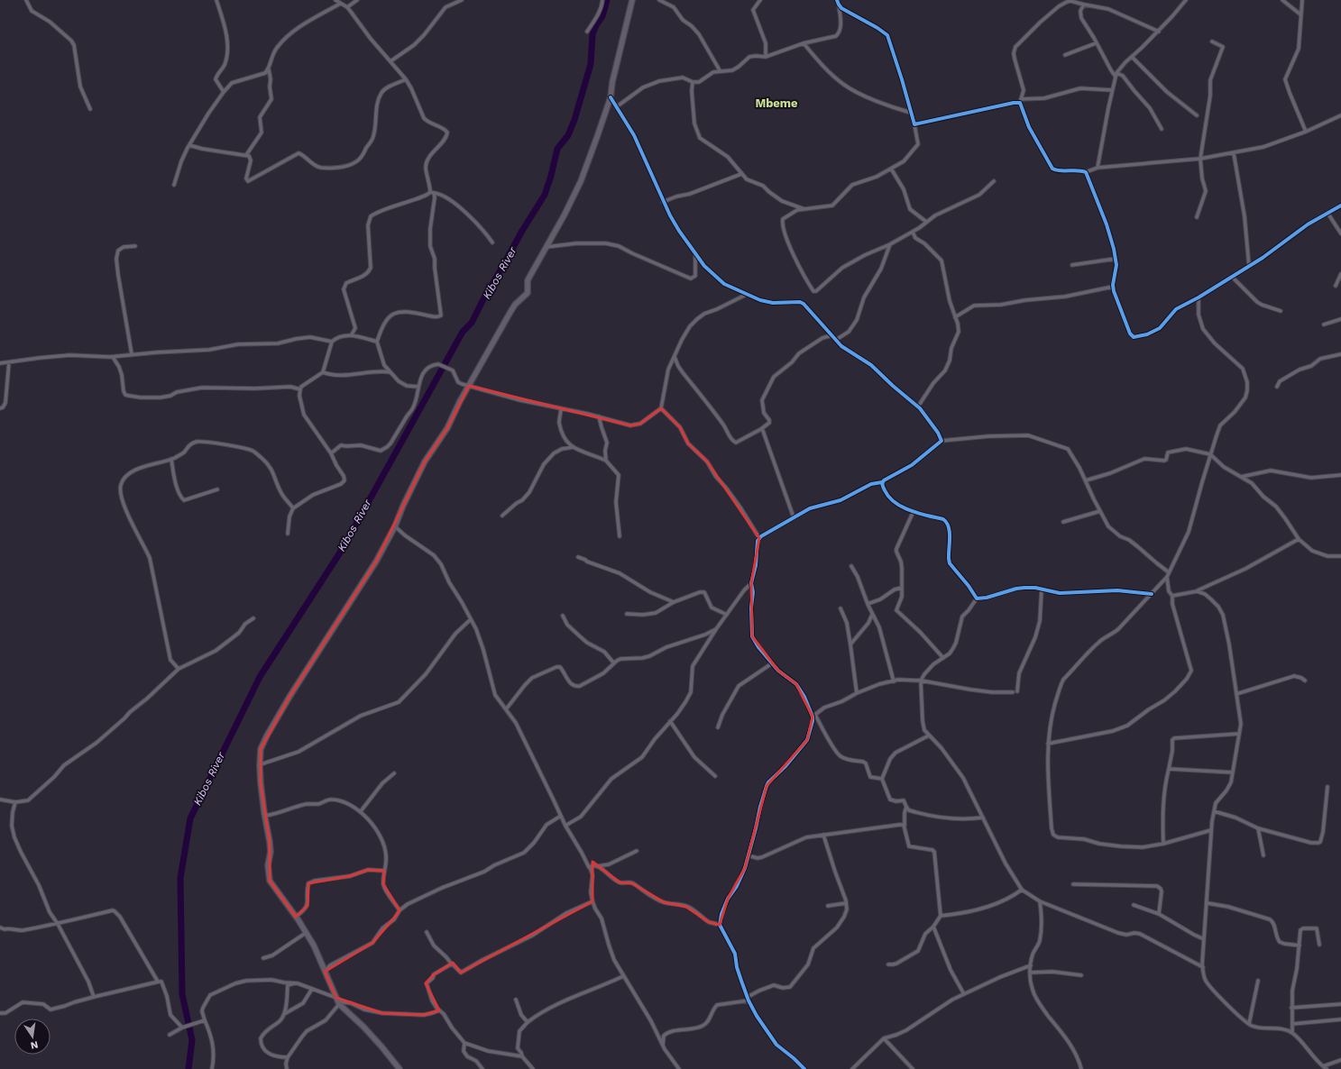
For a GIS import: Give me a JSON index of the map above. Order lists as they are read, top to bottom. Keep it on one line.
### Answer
{"districts":["Mbeme"],"water":["Kibos River"],"north":"bottom"}
